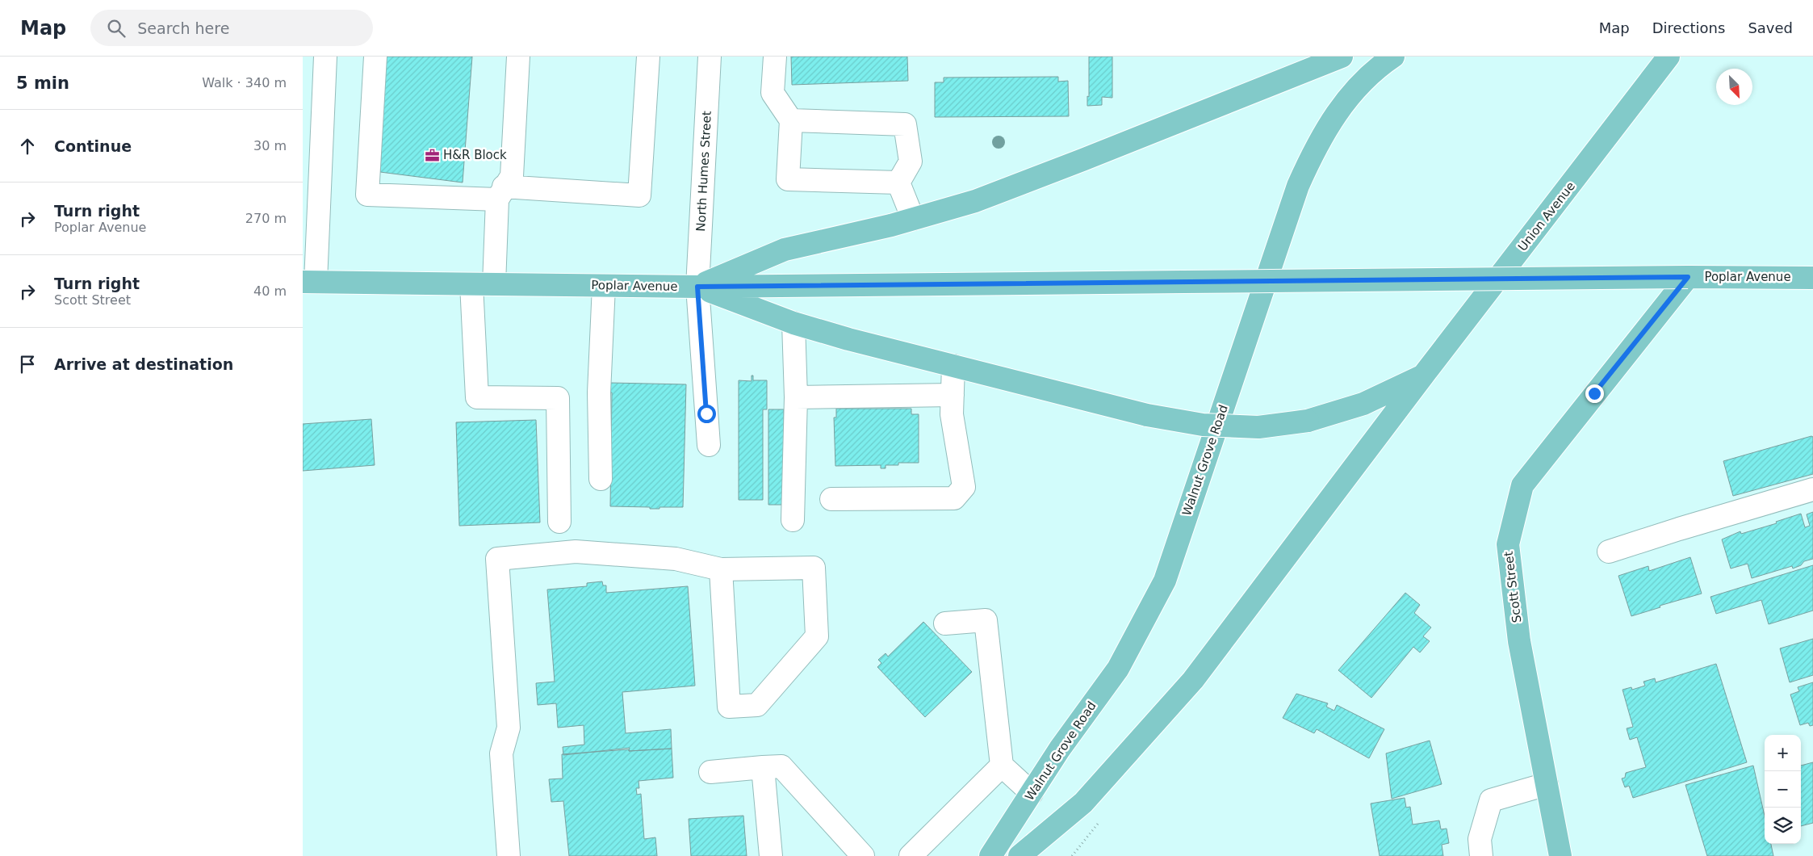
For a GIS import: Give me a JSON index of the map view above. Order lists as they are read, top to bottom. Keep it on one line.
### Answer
{"streets":{"main road":["Union Avenue","Poplar Avenue","Walnut Grove Road","Scott Street"],"street":["North Humes Street"]},"crossings":[["North Humes Street","Poplar Avenue"],["Poplar Avenue","Scott Street"]],"places":{"office":["H&R Block"]},"north":"bottom right","page":{"header":"Map","search":"Search here","nav":["Map","Directions","Saved"],"heading":["5 min","Walk · 340 m"],"list":[["Continue","30 m"],["Turn right","Poplar Avenue","270 m"],["Turn right","Scott Street","40 m"],"Arrive at destination"],"map_buttons":["+","−"]}}
